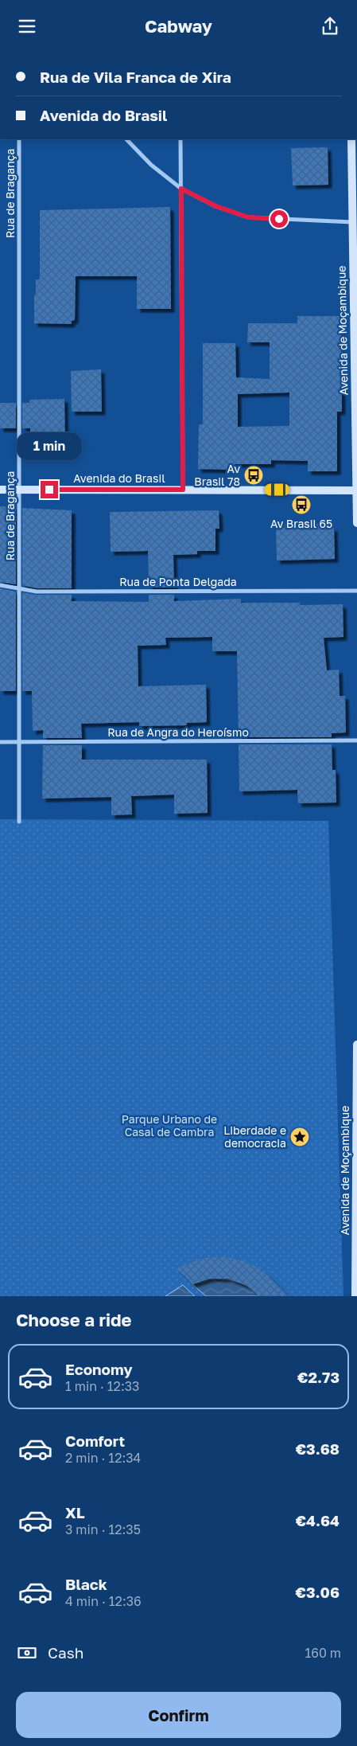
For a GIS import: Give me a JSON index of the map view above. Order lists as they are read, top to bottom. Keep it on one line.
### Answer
{"streets":{"street":["Rua de Bragança","Avenida de Moçambique","Avenida do Brasil","Rua de Ponta Delgada","Rua de Angra do Heroísmo"]},"crossings":[["Rua de Bragança","Avenida do Brasil"],["Rua de Bragança","Rua de Ponta Delgada"],["Rua de Bragança","Rua de Angra do Heroísmo"],["Avenida de Moçambique","Avenida do Brasil"]],"parks":["Parque Urbano de Casal de Cambra"],"places":{"bus stop":["Av Brasil 78","Av Brasil 65"],"place":["Liberdade e democracia"]},"page":{"header":"Cabway","banner":["Rua de Vila Franca de Xira","Avenida do Brasil"],"bubble":"1 min","heading":"Choose a ride","list":[{"name":"Economy","note":"1 min · 12:33","value":"€2.73"},{"name":"Comfort","note":"2 min · 12:34","value":"€3.68"},{"name":"XL","note":"3 min · 12:35","value":"€4.64"},{"name":"Black","note":"4 min · 12:36","value":"€3.06"}],"pay":["Cash","160 m"],"buttons":"Confirm"}}
